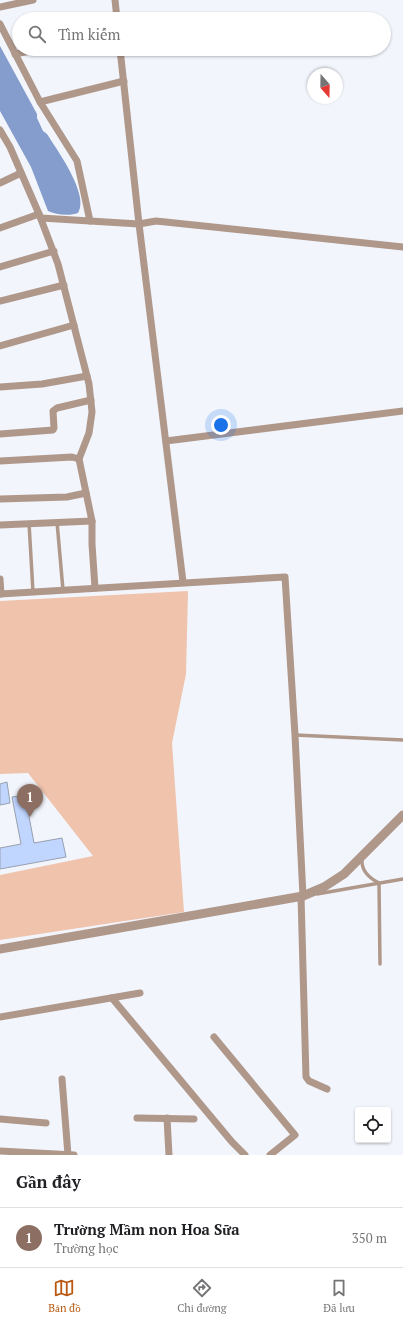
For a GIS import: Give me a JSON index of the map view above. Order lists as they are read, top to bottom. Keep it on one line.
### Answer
{"north":"bottom","page":{"search":"Tìm kiếm","pins":"1","heading":"Gần đây","list":[{"mark":"1","name":"Trường Mầm non Hoa Sữa","note":"Trường học","value":"350 m"}],"nav":["Bản đồ","Chỉ đường","Đã lưu"]}}
